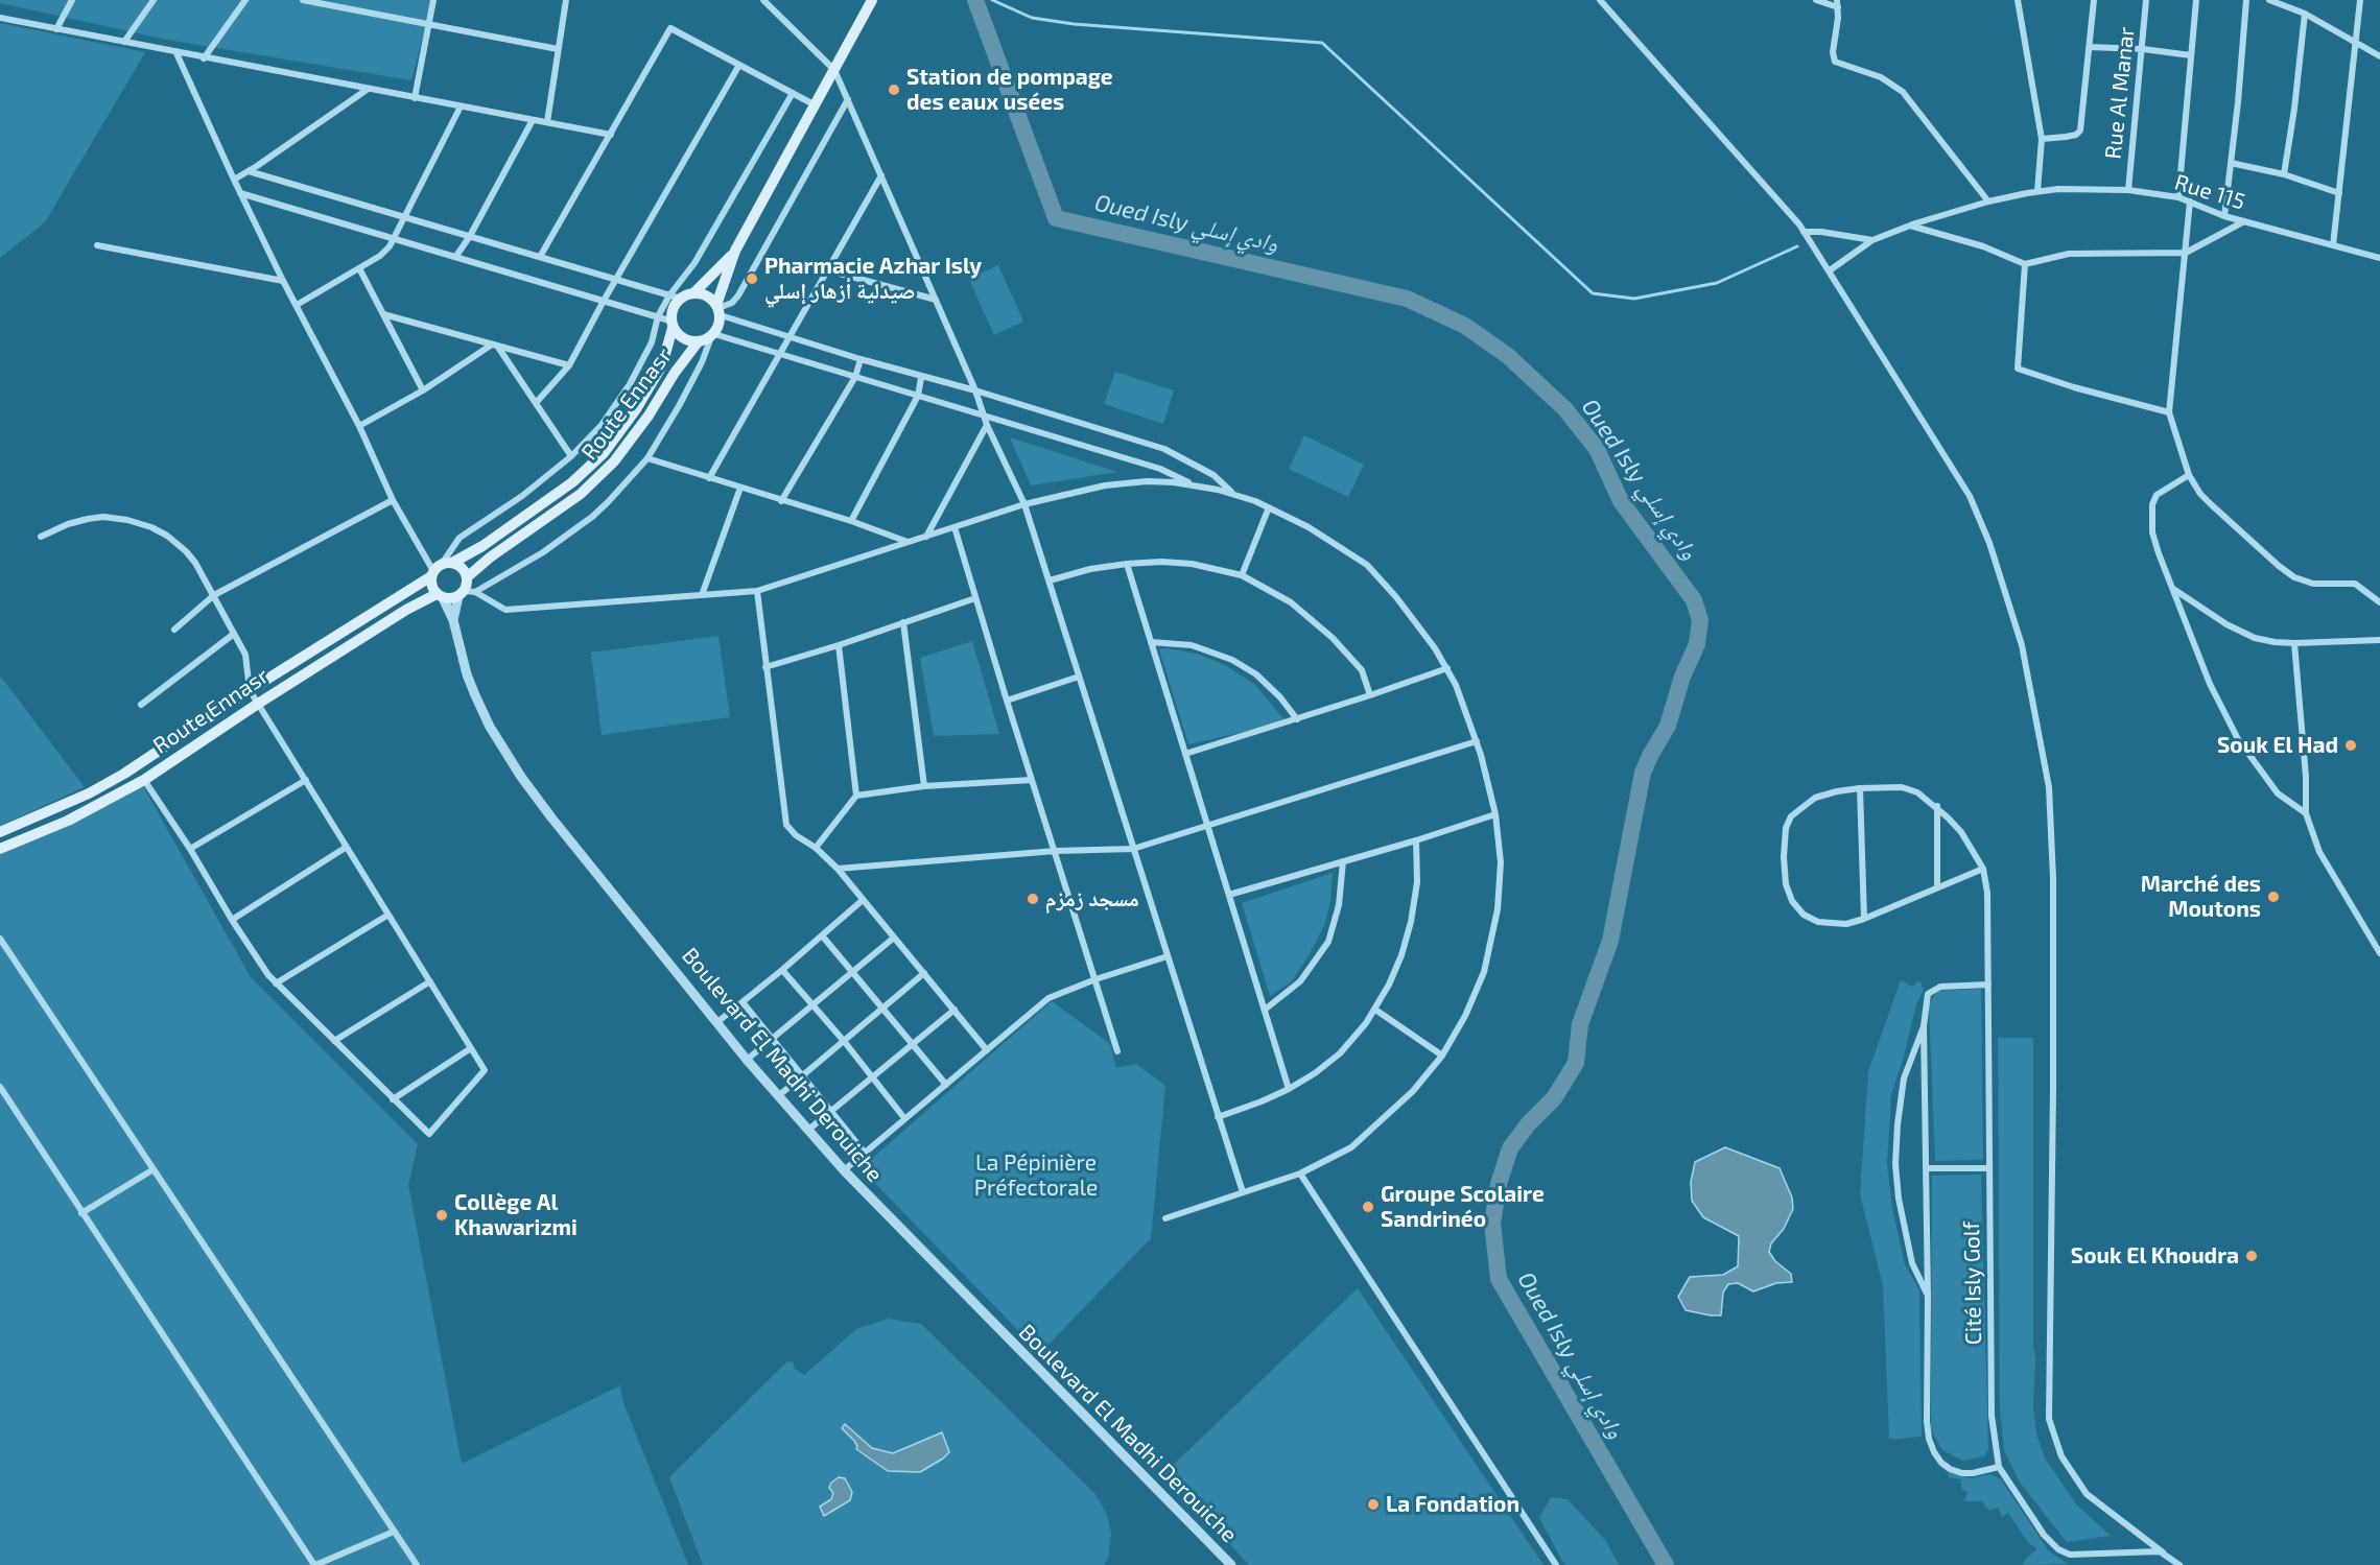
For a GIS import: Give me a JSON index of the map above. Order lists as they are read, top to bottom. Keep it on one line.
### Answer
{"streets":{"main road":["Route Ennasr"],"street":["Rue Al Manar","Rue 115","Boulevard El Madhi Derouiche","Cité Isly Golf"]},"crossings":[["Rue Al Manar","Rue 115"]],"water":["Oued Isly وادي إسلي"],"parks":["La Pépinière Préfectorale"],"places":["Station de pompage des eaux usées","Pharmacie Azhar Isly صيدلية أزهار إسلي","Souk El Had","Marché des Moutons","مسجد زمزم","Groupe Scolaire Sandrinéo","Collège Al Khawarizmi","Souk El Khoudra","La Fondation"]}
